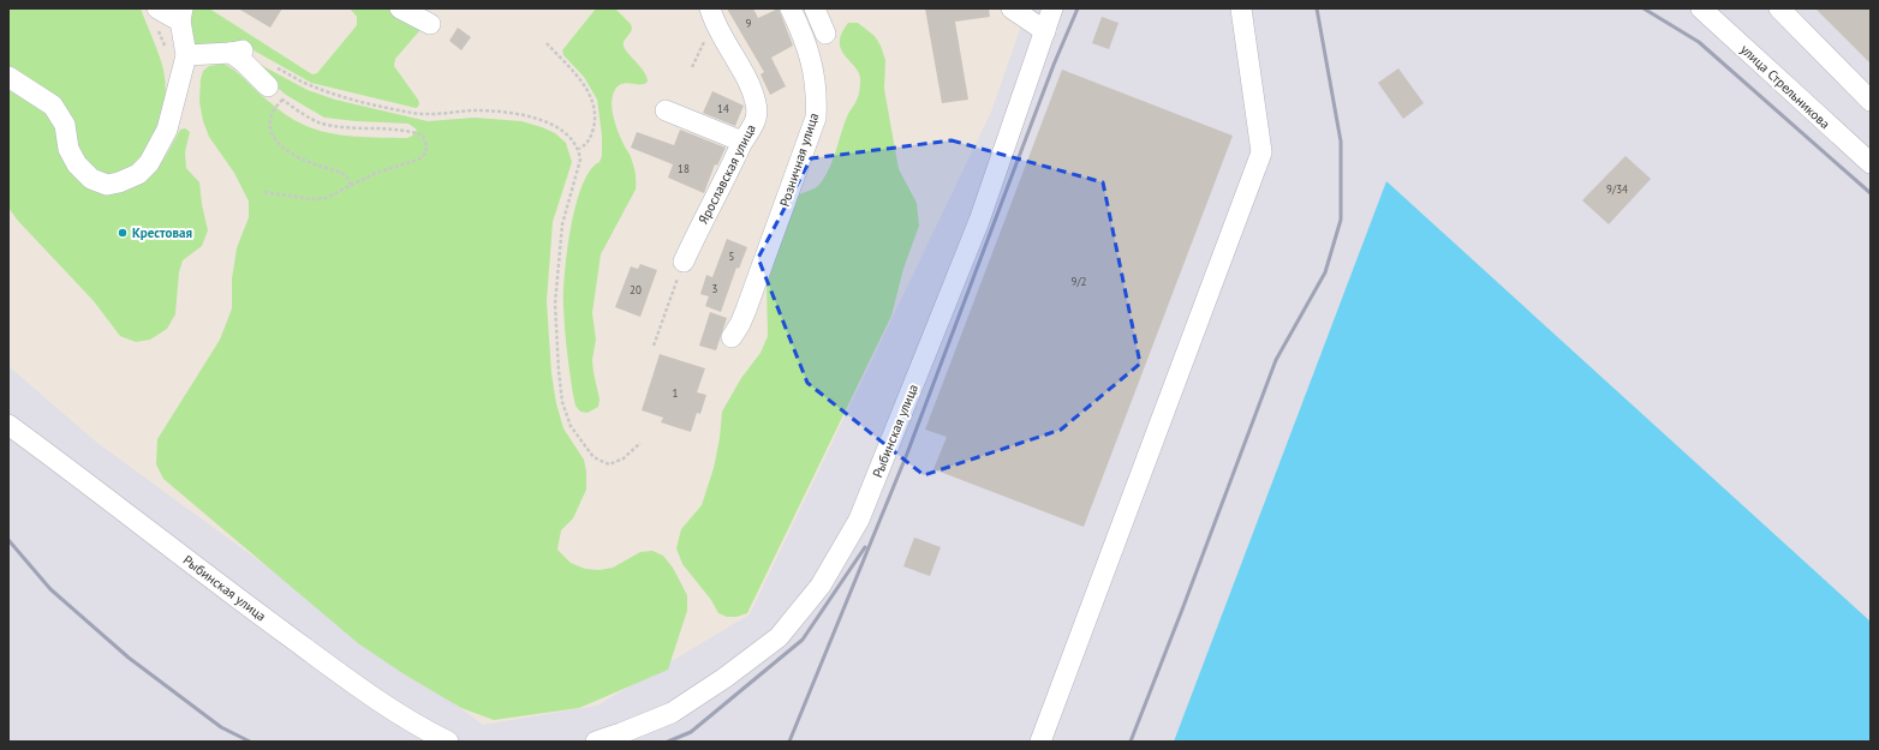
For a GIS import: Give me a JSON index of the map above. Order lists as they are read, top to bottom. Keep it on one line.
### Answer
{"streets":{"street":["улица Стрельникова","Розничная улица","Ярославская улица","Рыбинская улица"]},"places":["Крестовая"],"house_numbers":["9","14","18","9/34","5","9/2","3","20","1"]}
